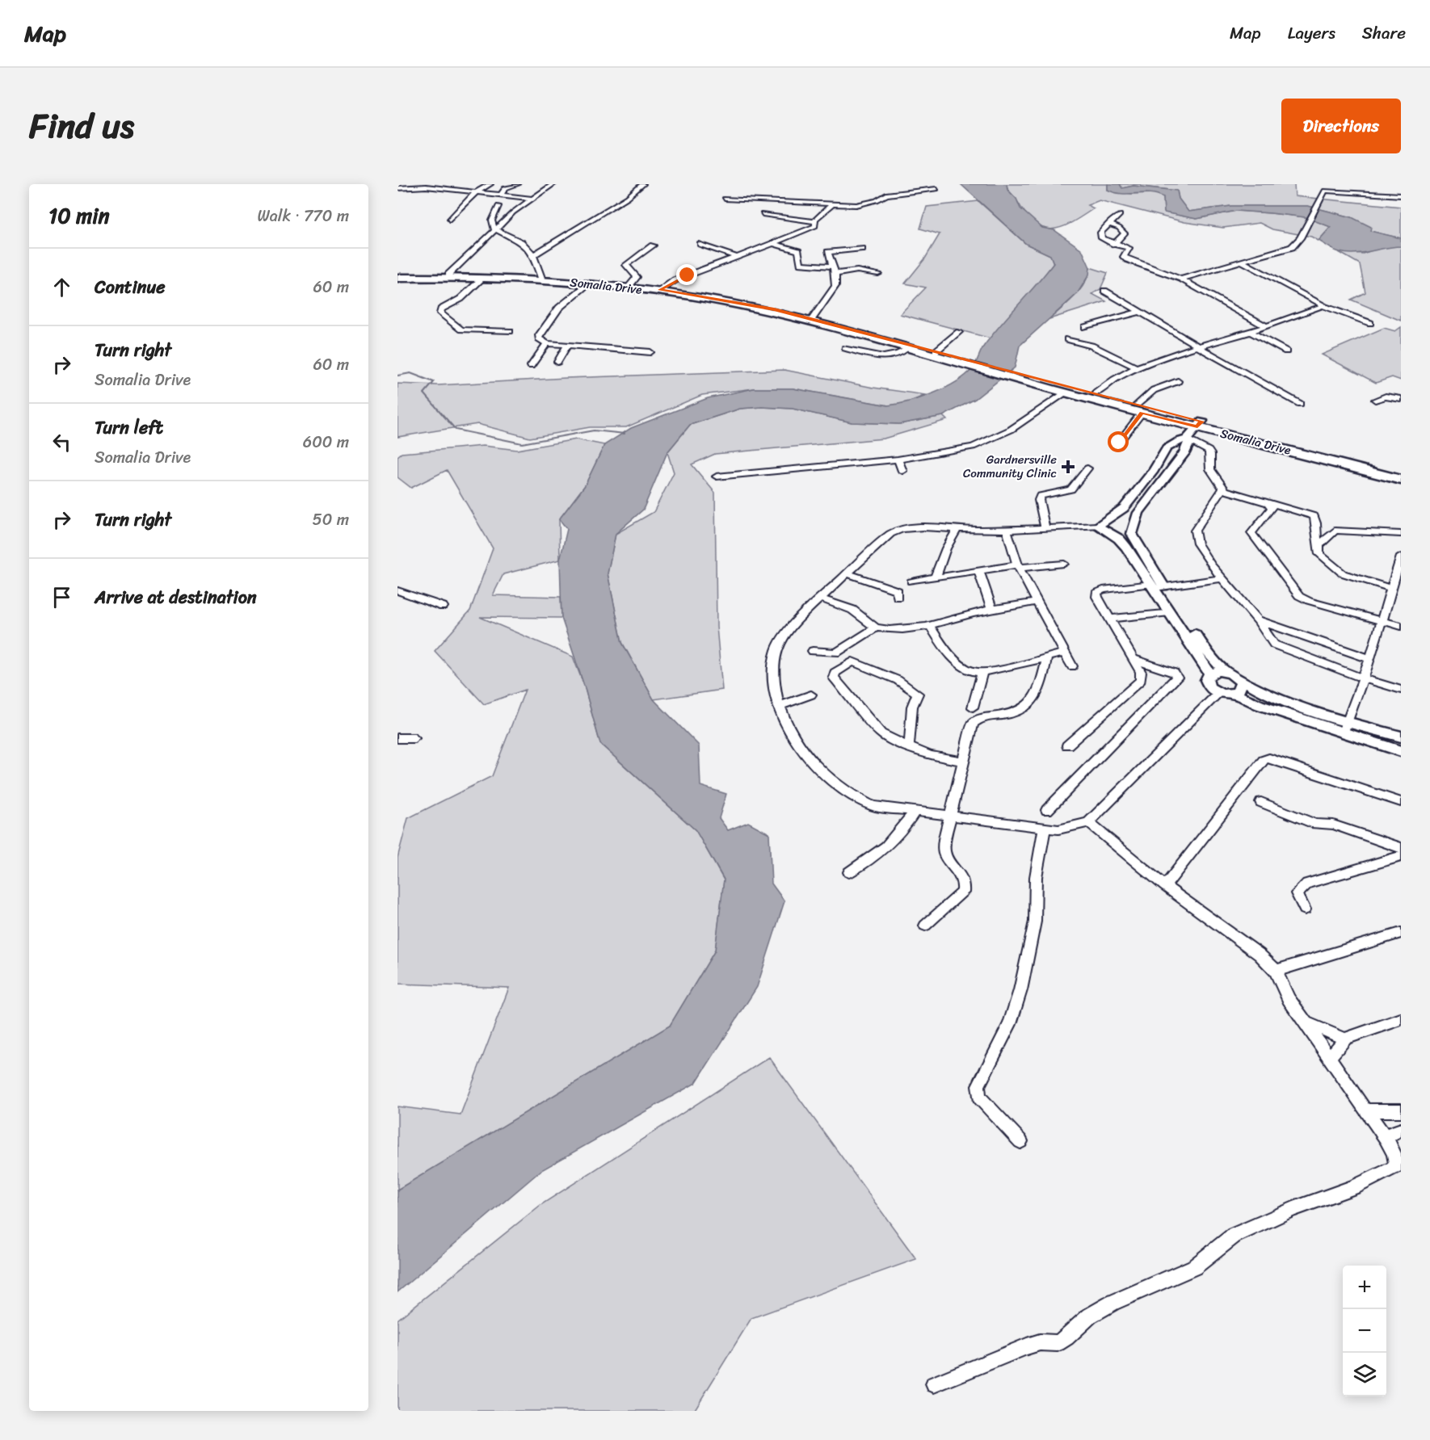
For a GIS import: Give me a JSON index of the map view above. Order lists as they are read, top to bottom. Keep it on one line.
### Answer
{"streets":{"main road":["Somalia Drive"]},"places":{"health":["Gardnersville Community Clinic"]},"page":{"header":"Map","nav":["Map","Layers","Share"],"title":"Find us","buttons":"Directions","heading":["10 min","Walk · 770 m"],"list":[["Continue","60 m"],["Turn right","Somalia Drive","60 m"],["Turn left","Somalia Drive","600 m"],["Turn right","50 m"],"Arrive at destination"],"map_buttons":["+","−"]}}
